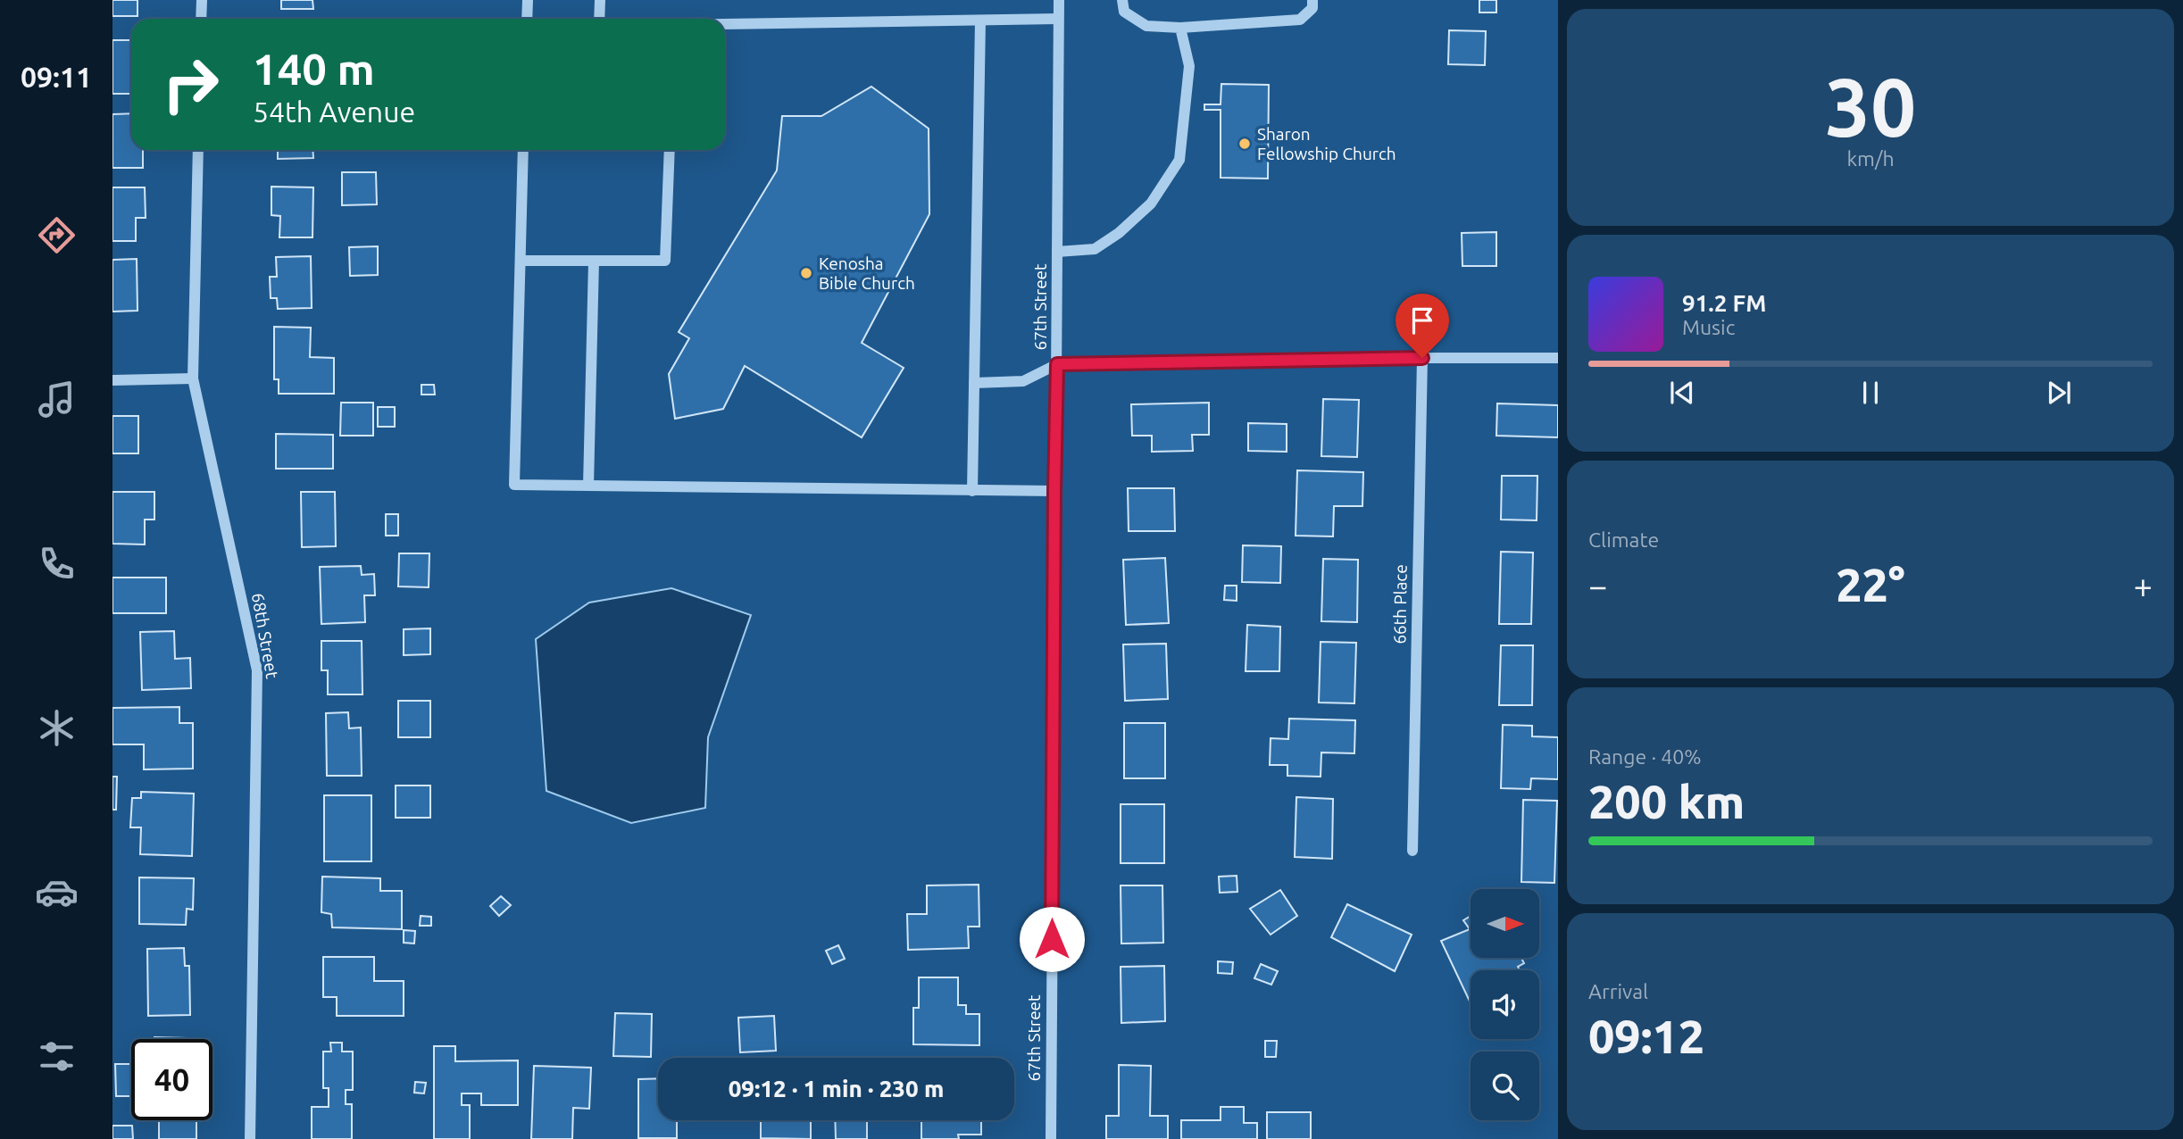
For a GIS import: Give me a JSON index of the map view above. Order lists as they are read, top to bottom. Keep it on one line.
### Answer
{"streets":{"street":["67th Street","66th Place","68th Street"]},"places":["Sharon Fellowship Church","Kenosha Bible Church"],"north":"right","page":{"tabs":"09:11","tile":[["30","km/h"],"Climate",["Range · 40%","200 km"],["Arrival","09:12"]],"turn":["140 m","54th Avenue"],"song":["91.2 FM","Music"],"heat":["−","22°","+"],"limit":"40","trip":"09:12 · 1 min · 230 m"}}
